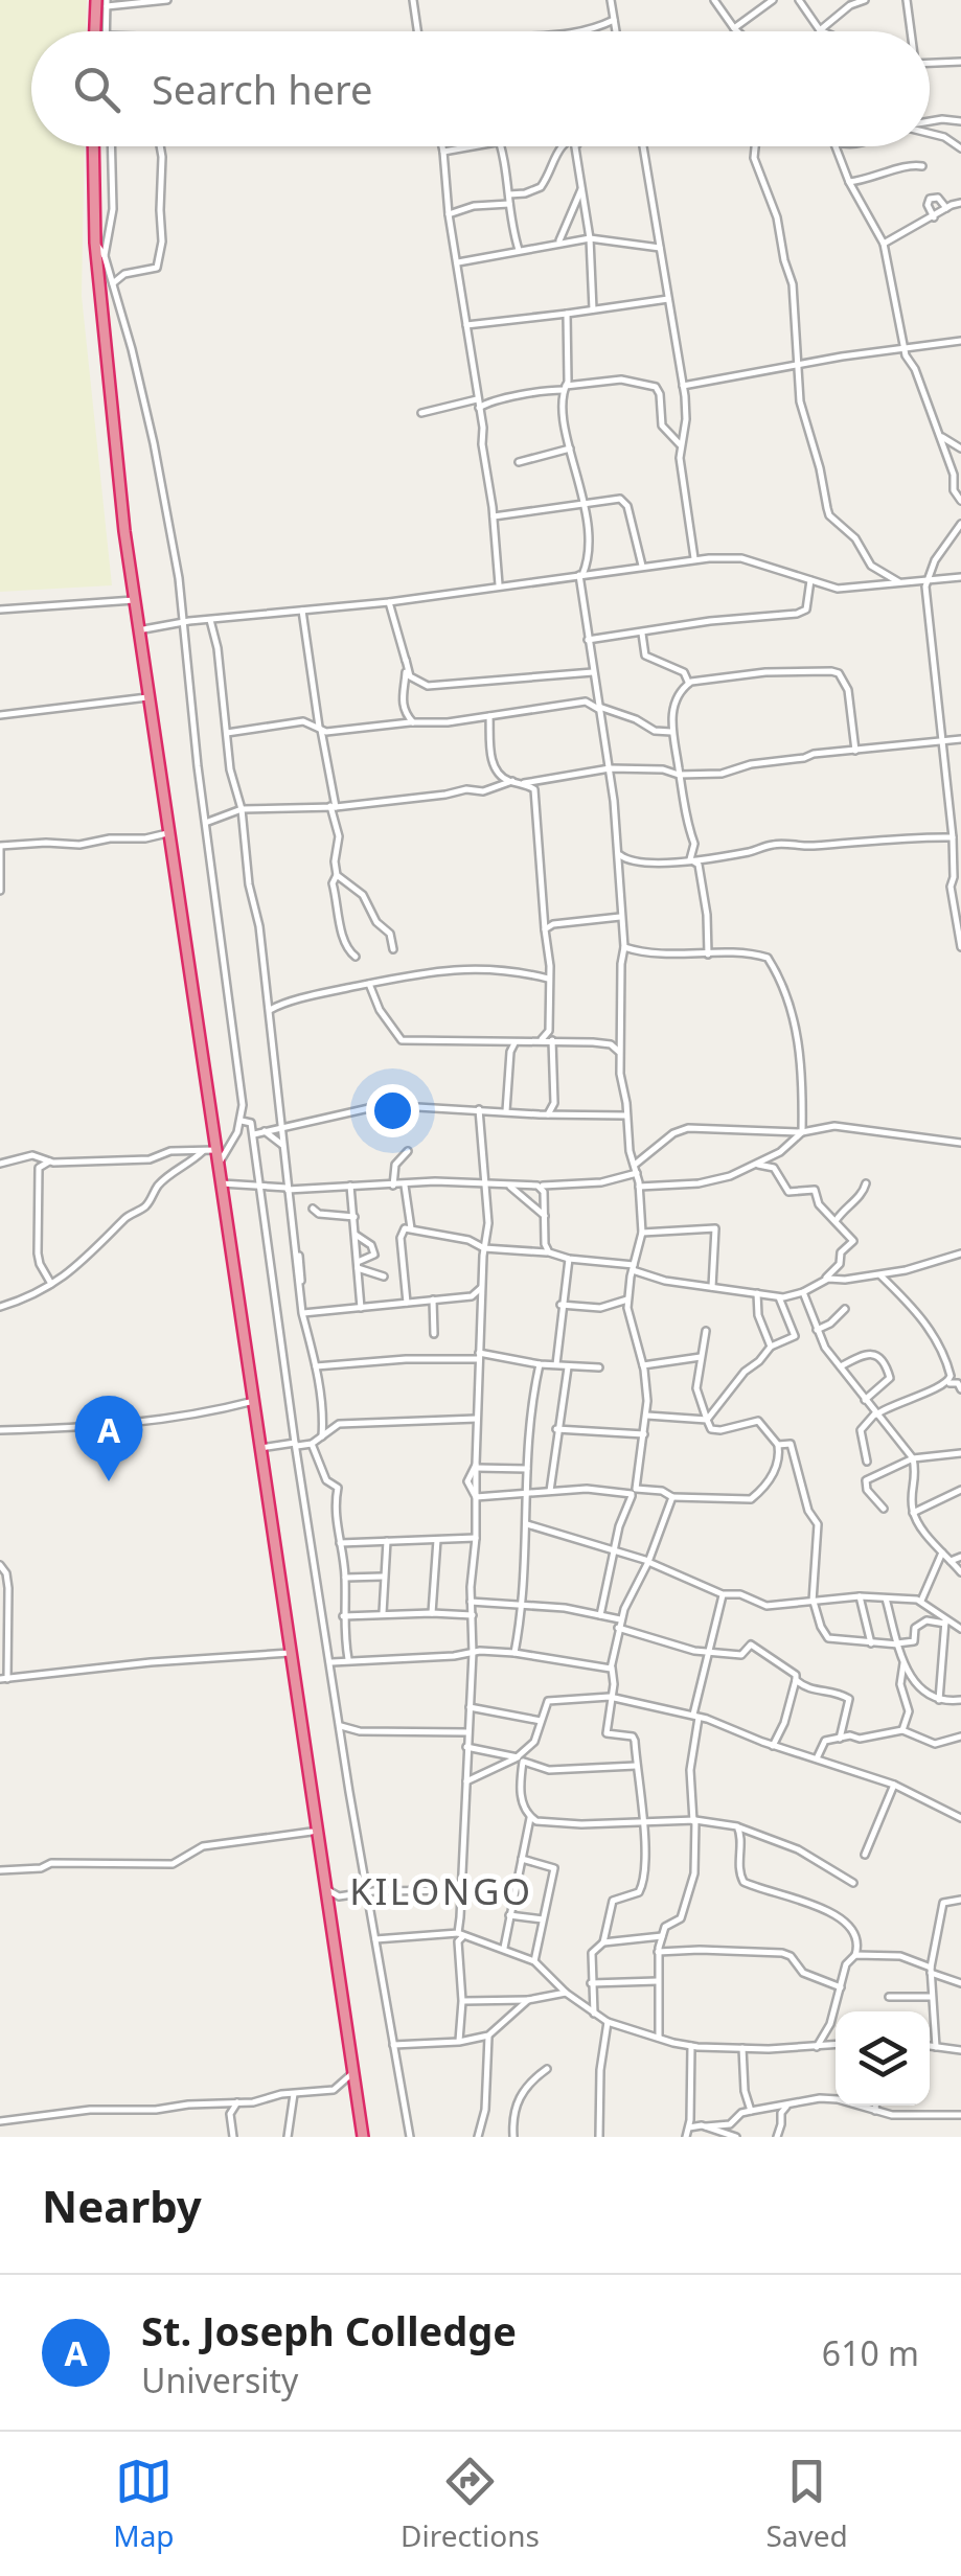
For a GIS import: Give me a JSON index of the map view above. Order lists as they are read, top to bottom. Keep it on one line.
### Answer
{"districts":["KILONGO"],"page":{"search":"Search here","pins":"A","heading":"Nearby","list":[{"mark":"A","name":"St. Joseph Colledge","note":"University","value":"610 m"}],"nav":["Map","Directions","Saved"]}}
